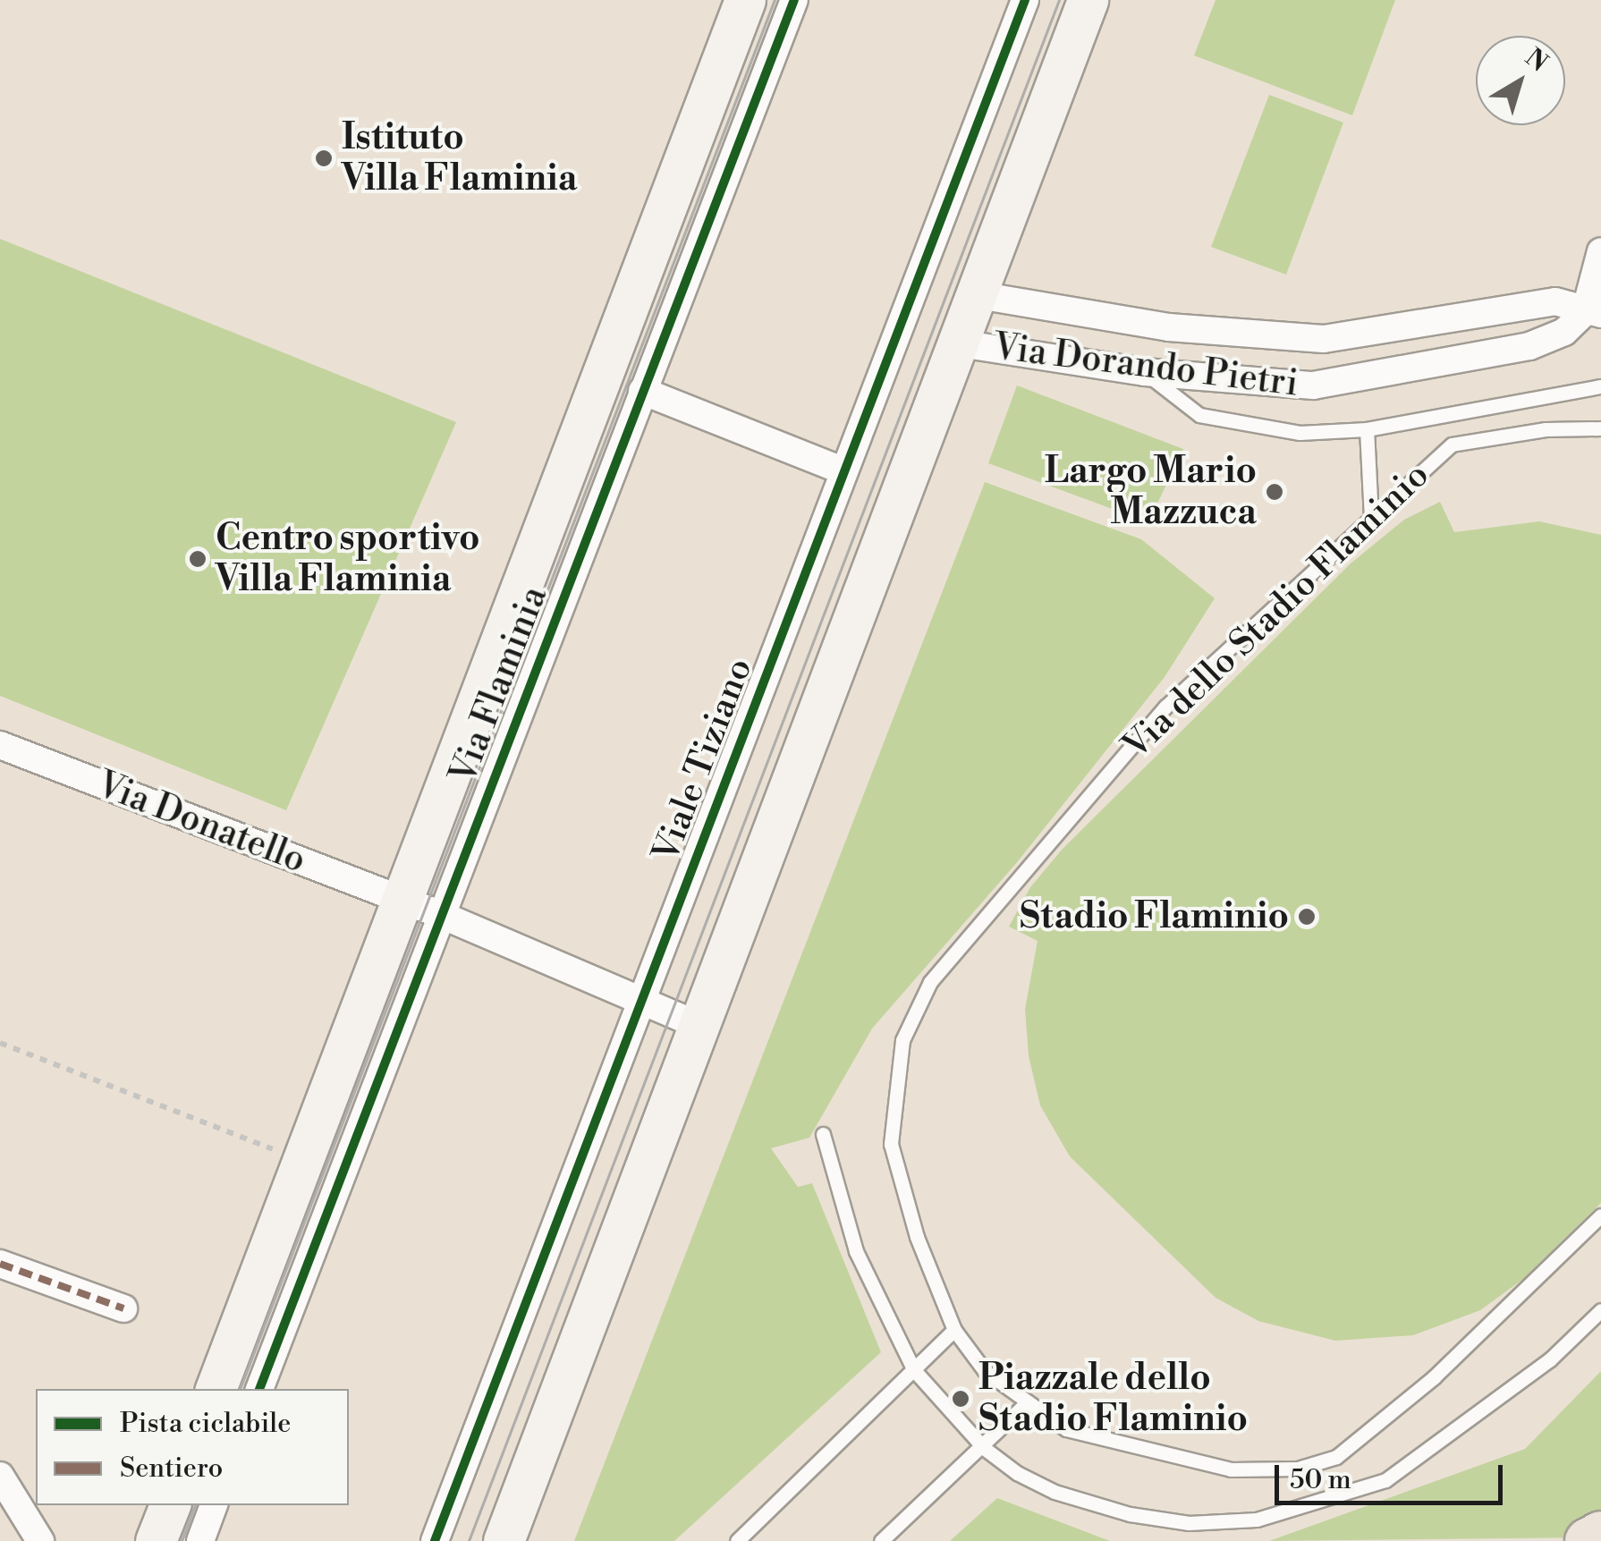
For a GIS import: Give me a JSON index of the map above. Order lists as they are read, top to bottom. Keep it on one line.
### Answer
{"streets":{"street":["Via Dorando Pietri","Via Flaminia","Viale Tiziano","Via Donatello"],"lane":["Via dello Stadio Flaminio"]},"crossings":[["Via Dorando Pietri","Via dello Stadio Flaminio"],["Via Flaminia","Via Donatello"],["Viale Tiziano","Via Donatello"]],"places":["Istituto Villa Flaminia","Largo Mario Mazzuca","Centro sportivo Villa Flaminia","Stadio Flaminio","Piazzale dello Stadio Flaminio"],"legend":["Pista ciclabile","Sentiero"],"scale_bar":"50 m","north":"top right"}
